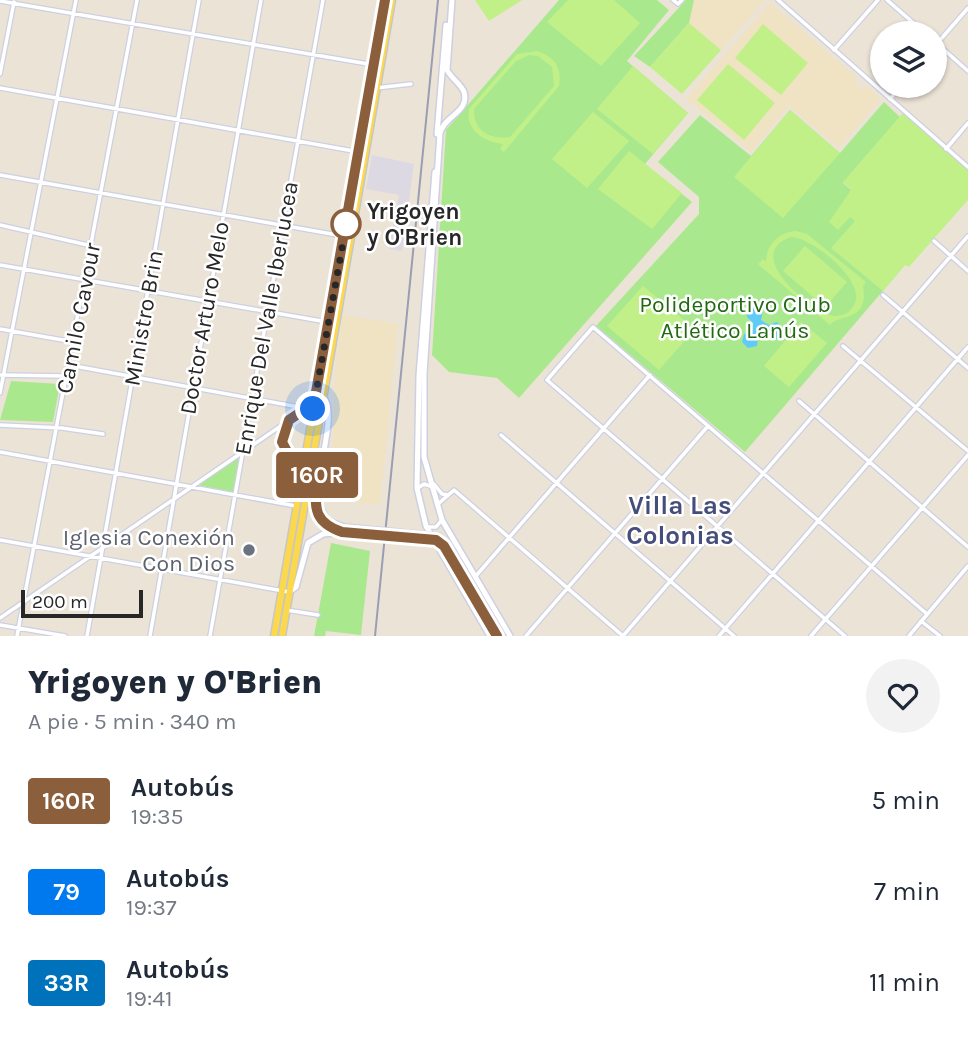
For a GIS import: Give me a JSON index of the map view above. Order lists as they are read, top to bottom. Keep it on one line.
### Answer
{"streets":{"street":["Camilo Cavour","Ministro Brin","Doctor Arturo Melo","Enrique Del Valle Iberlucea"]},"districts":["Villa Las Colonias"],"parks":["Polideportivo Club Atlético Lanús"],"places":["Yrigoyen y O'Brien","Iglesia Conexión Con Dios"],"lines":["bus line 160R"],"scale_bar":"200 m","page":{"on_map":"160R","scale":"200 m","heading":["Yrigoyen y O'Brien","A pie · 5 min · 340 m"],"list":[{"mark":"160R","name":"Autobús","note":"19:35","value":"5 min"},{"mark":"79","name":"Autobús","note":"19:37","value":"7 min"},{"mark":"33R","name":"Autobús","note":"19:41","value":"11 min"}]}}
